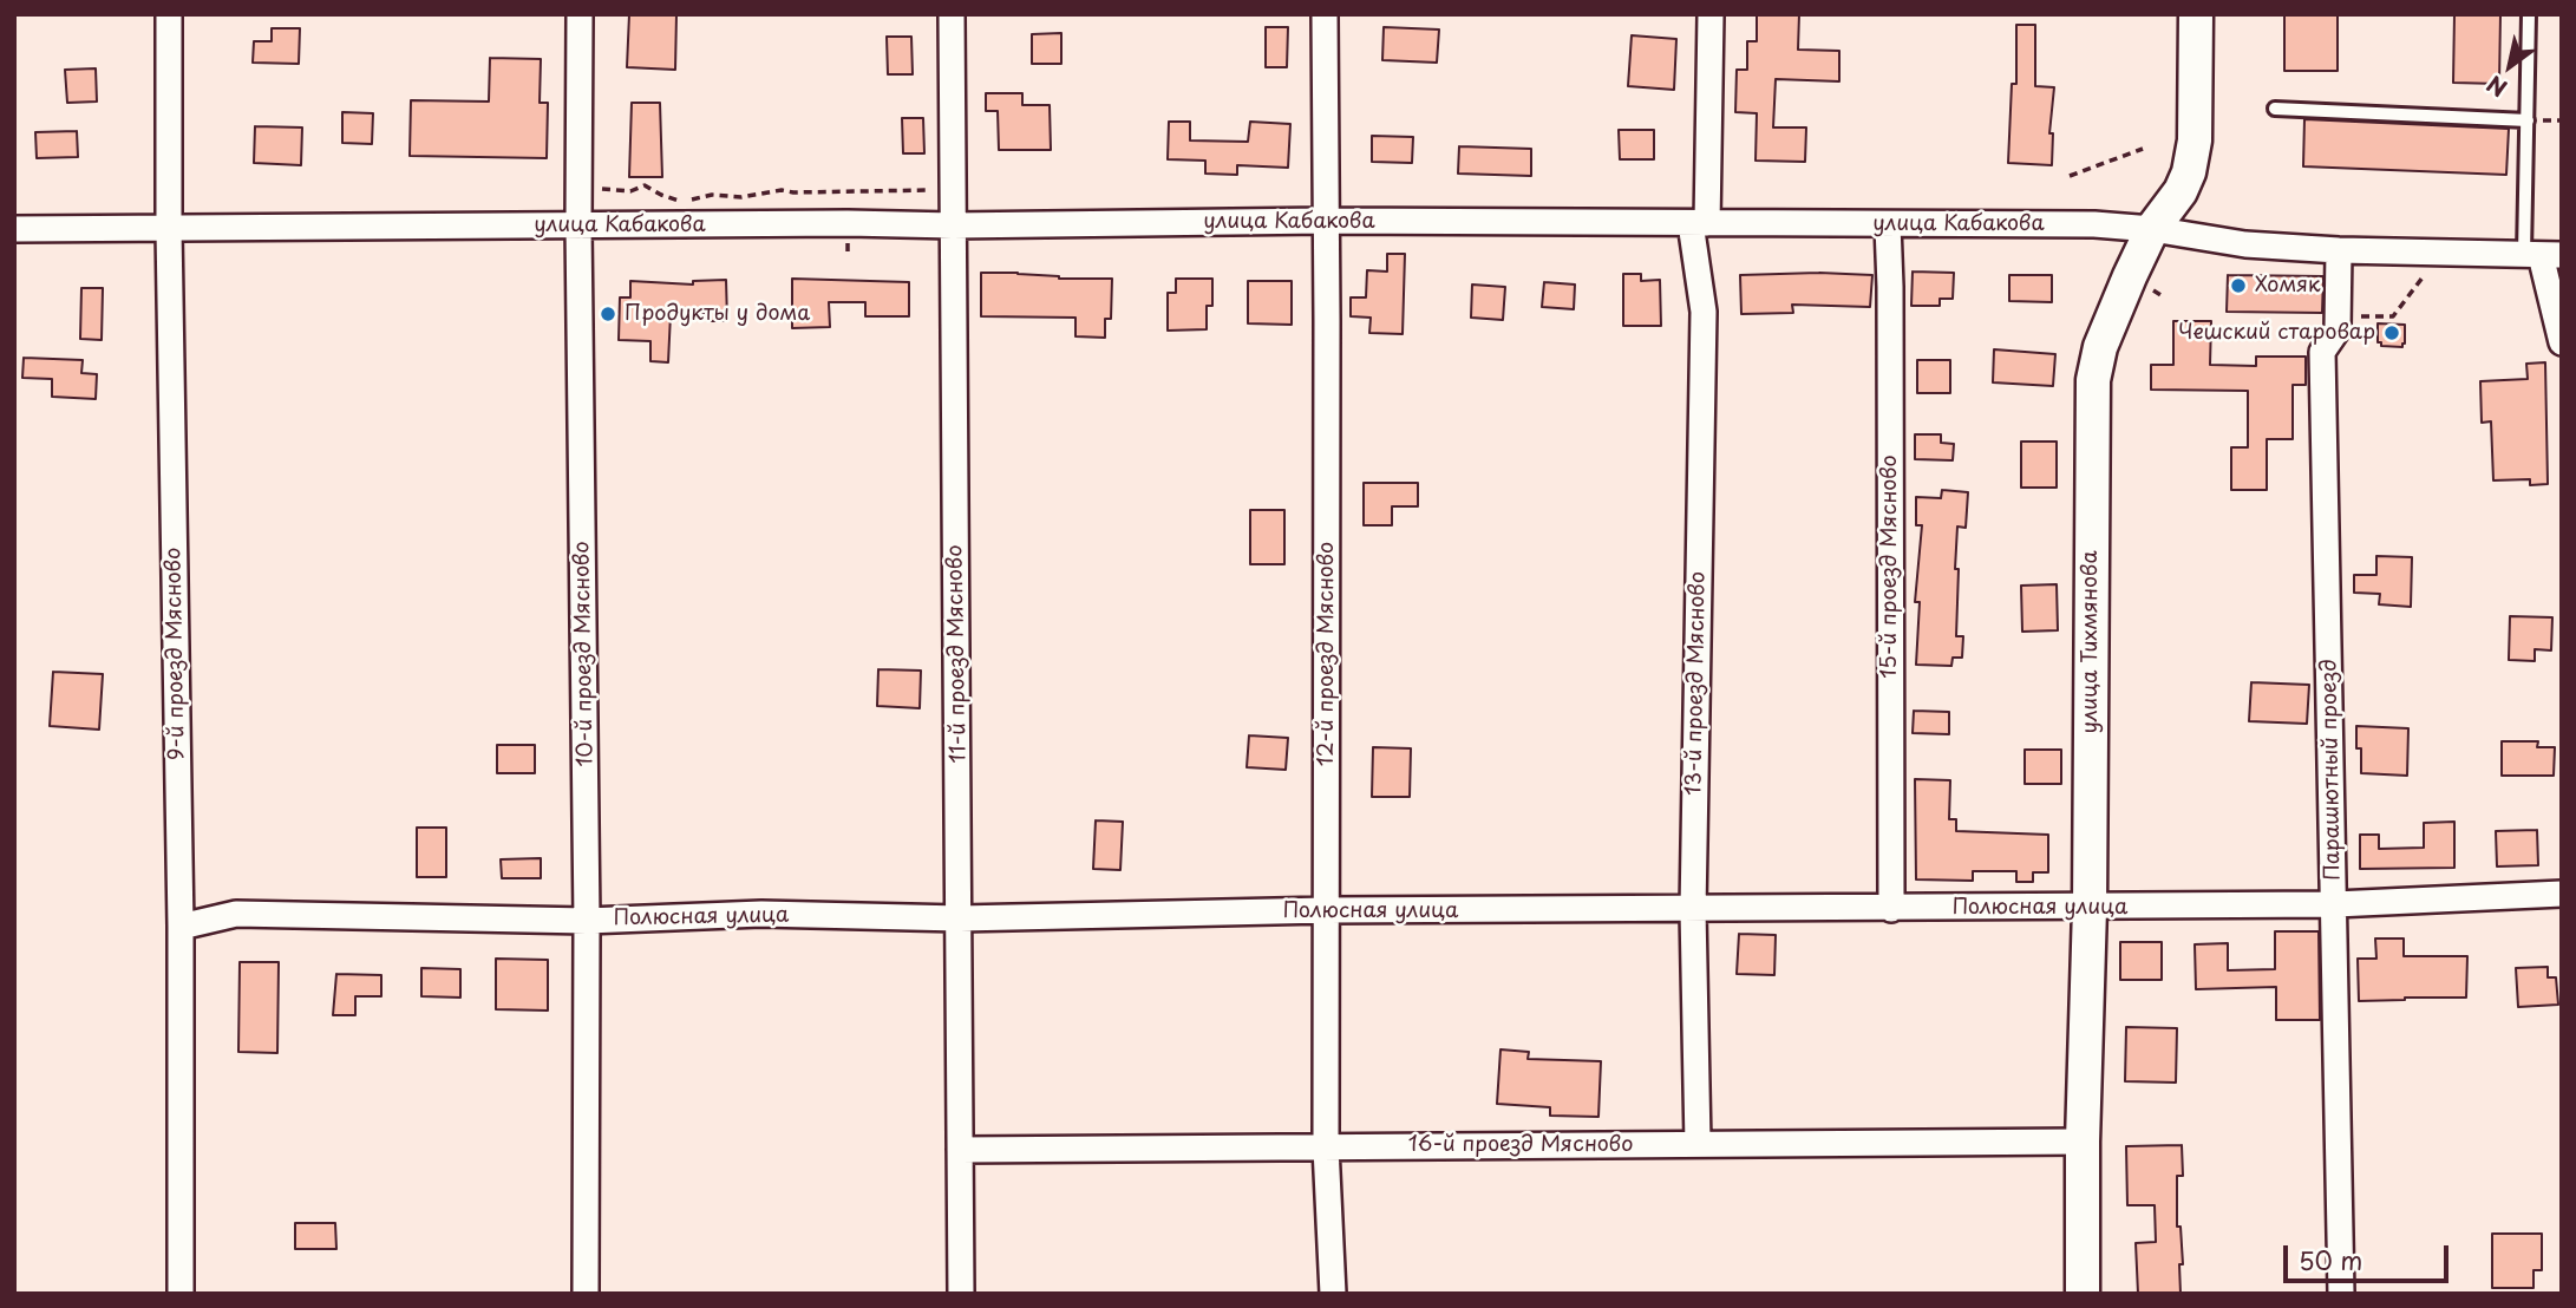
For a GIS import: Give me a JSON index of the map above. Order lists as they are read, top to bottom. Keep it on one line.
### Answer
{"streets":{"street":["улица Кабакова","15-й проезд Мясново","улица Тихмянова","9-й проезд Мясново","10-й проезд Мясново","11-й проезд Мясново","12-й проезд Мясново","13-й проезд Мясново","Парашютный проезд","Полюсная улица","16-й проезд Мясново"]},"crossings":[["улица Кабакова","15-й проезд Мясново"],["улица Кабакова","улица Тихмянова"],["улица Кабакова","9-й проезд Мясново"],["улица Кабакова","10-й проезд Мясново"],["улица Кабакова","11-й проезд Мясново"],["улица Кабакова","12-й проезд Мясново"],["улица Кабакова","13-й проезд Мясново"],["улица Кабакова","Парашютный проезд"],["15-й проезд Мясново","Полюсная улица"],["улица Тихмянова","Полюсная улица"],["улица Тихмянова","16-й проезд Мясново"],["9-й проезд Мясново","Полюсная улица"],["10-й проезд Мясново","Полюсная улица"],["11-й проезд Мясново","Полюсная улица"],["11-й проезд Мясново","16-й проезд Мясново"],["12-й проезд Мясново","Полюсная улица"],["12-й проезд Мясново","16-й проезд Мясново"],["13-й проезд Мясново","Полюсная улица"],["13-й проезд Мясново","16-й проезд Мясново"],["Парашютный проезд","Полюсная улица"]],"places":["Хомяк","Продукты у дома","Чешский старовар"],"scale_bar":"50 m","north":"bottom left"}
